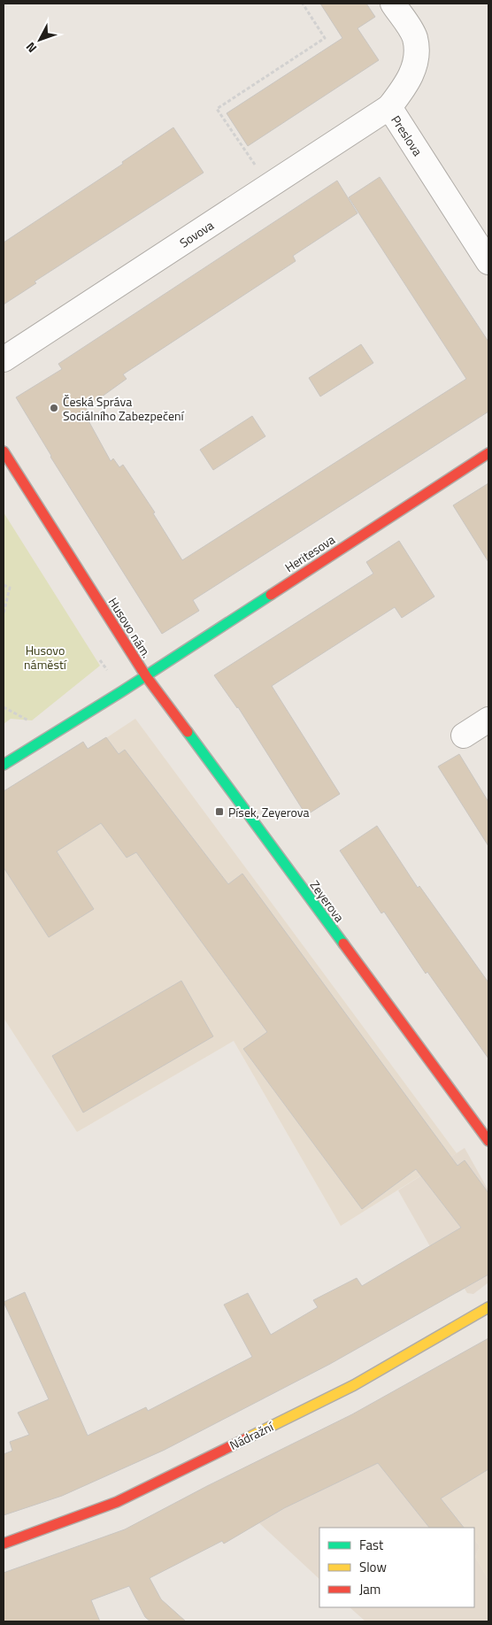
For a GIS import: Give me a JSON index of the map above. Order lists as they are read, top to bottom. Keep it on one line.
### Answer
{"streets":{"street":["Preslova","Sovova","Heritesova","Husovo nám.","Zeyerova","Nádražní"]},"crossings":[["Preslova","Sovova"],["Heritesova","Husovo nám."],["Heritesova","Zeyerova"],["Husovo nám.","Zeyerova"]],"parks":["Husovo náměstí"],"places":{"other":["Česká Správa Sociálního Zabezpečení"],"transit":["Písek, Zeyerova"]},"legend":["Fast","Slow","Jam"],"north":"bottom left"}
